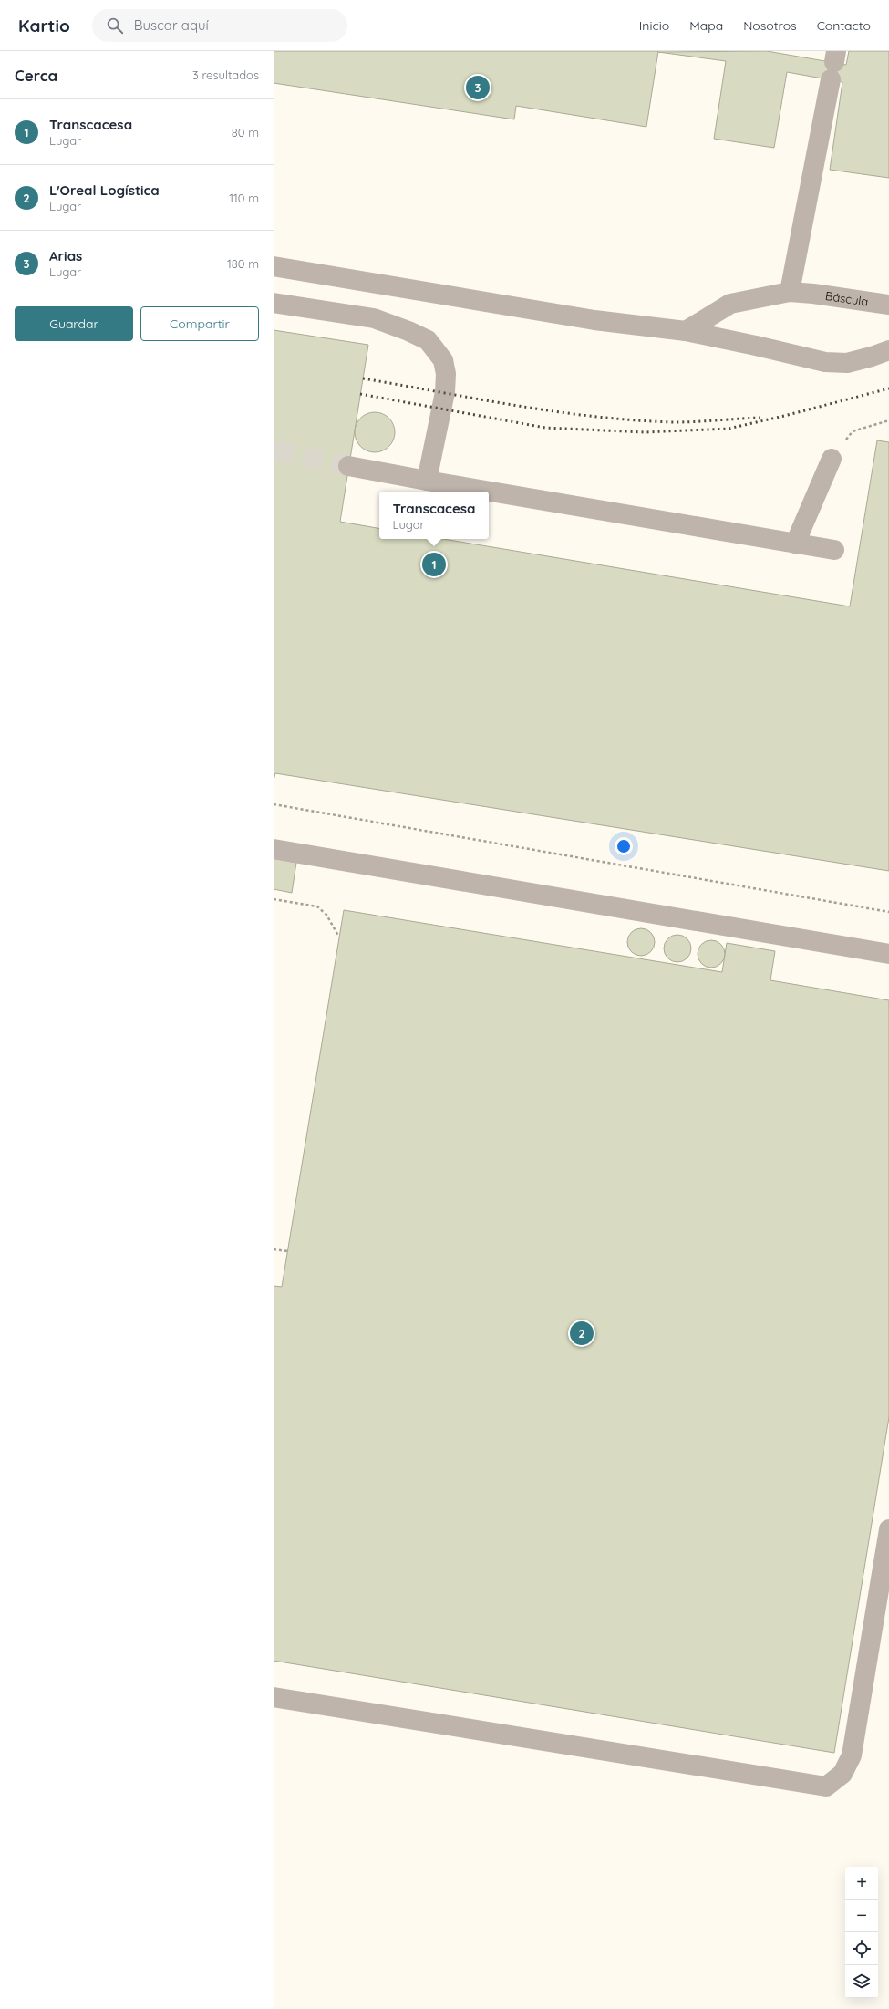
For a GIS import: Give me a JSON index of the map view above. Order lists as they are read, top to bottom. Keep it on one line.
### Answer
{"streets":{"lane":["Báscula"]},"page":{"header":"Kartio","search":"Buscar aquí","nav":["Inicio","Mapa","Nosotros","Contacto"],"heading":["Cerca","3 resultados"],"pins":["3","1","2"],"list":[{"mark":"1","name":"Transcacesa","note":"Lugar","value":"80 m"},{"mark":"2","name":"L'Oreal Logística","note":"Lugar","value":"110 m"},{"mark":"3","name":"Arias","note":"Lugar","value":"180 m"}],"buttons":["Guardar","Compartir"],"popup":["Transcacesa","Lugar"],"map_buttons":["+","−"]}}
